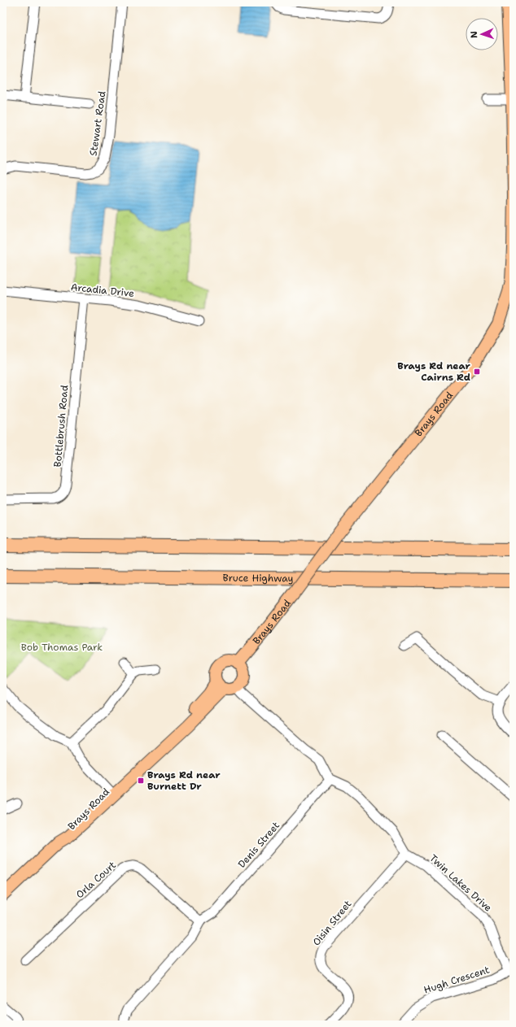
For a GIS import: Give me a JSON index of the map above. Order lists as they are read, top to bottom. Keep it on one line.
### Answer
{"streets":{"highway":["Bruce Highway"],"main road":["Brays Road"],"street":["Stewart Road","Arcadia Drive","Bottlebrush Road","Denis Street","Orla Court","Twin Lakes Drive","Oisin Street","Hugh Crescent"]},"crossings":[["Arcadia Drive","Bottlebrush Road"],["Denis Street","Orla Court"],["Twin Lakes Drive","Oisin Street"],["Twin Lakes Drive","Hugh Crescent"]],"parks":["Bob Thomas Park"],"places":{"transit":["Brays Rd near Cairns Rd","Brays Rd near Burnett Dr"]},"north":"left"}
